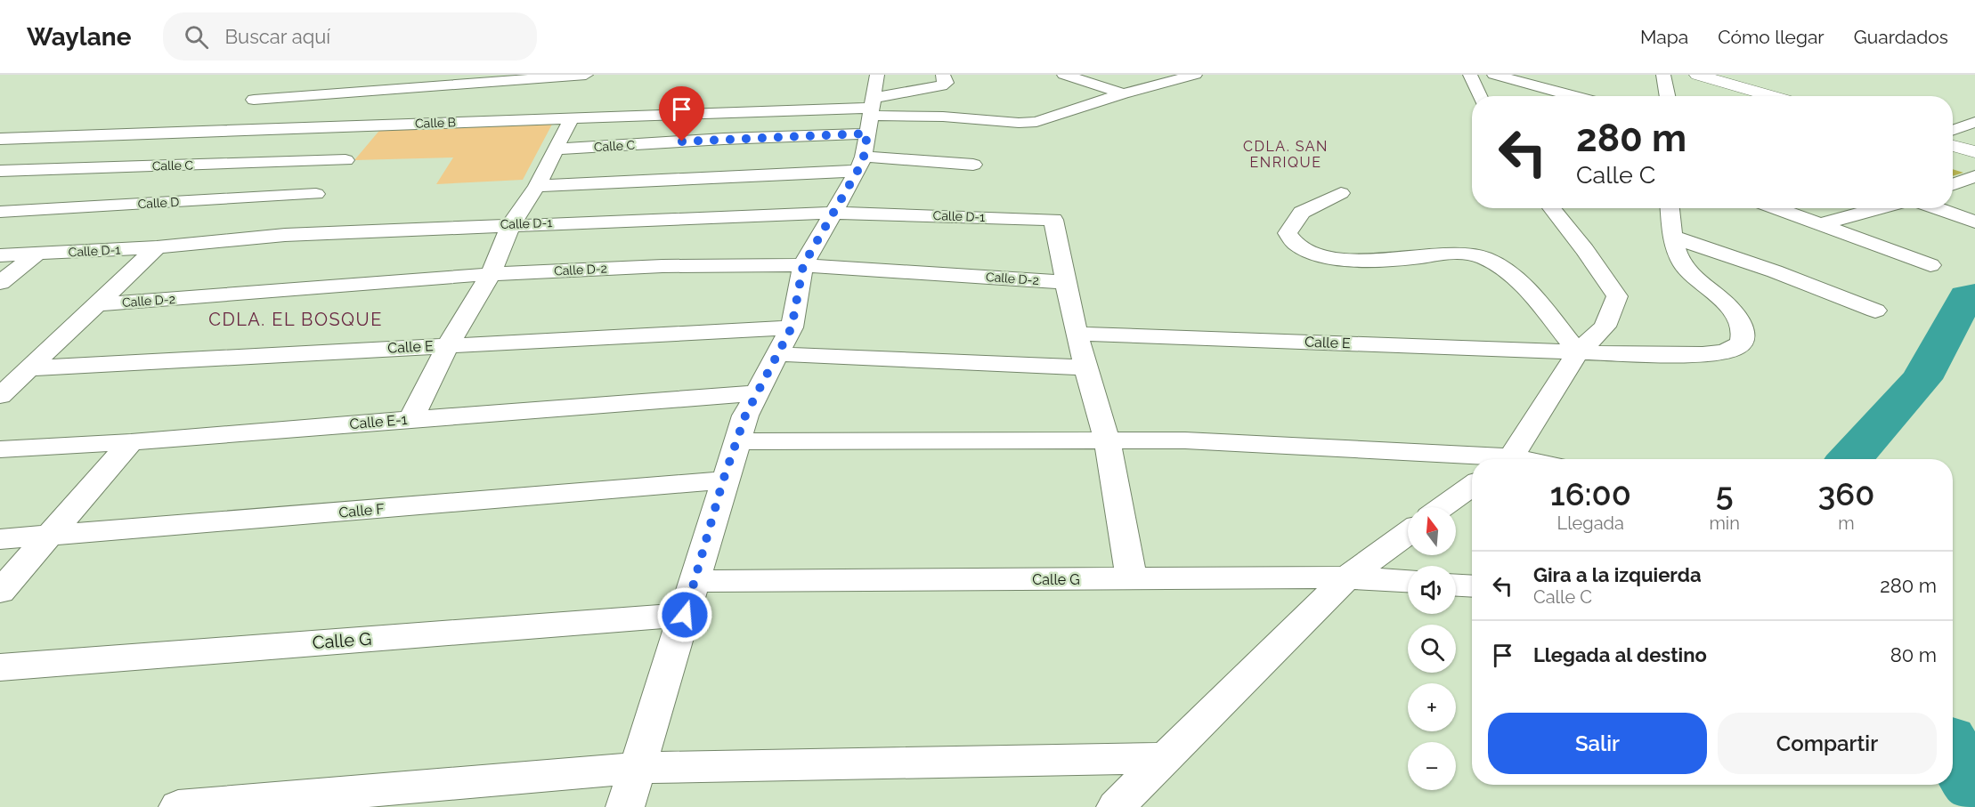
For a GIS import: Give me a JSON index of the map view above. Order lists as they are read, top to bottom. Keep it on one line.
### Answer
{"streets":{"street":["Calle B","Calle C","Calle D","Calle D-1","Calle D-2","Calle E","Calle E-1","Calle F","Calle G"]},"crossings":[["Calle B","Calle C"],["Calle C","Calle D"],["Calle D-1","Calle D-2"]],"districts":["CDLA. SAN ENRIQUE","CDLA. EL BOSQUE"],"north":"top","page":{"header":"Waylane","search":"Buscar aquí","nav":["Mapa","Cómo llegar","Guardados"],"turn":["280 m","Calle C"],"eta":["16:00","Llegada","5","min","360","m"],"map_buttons":["+","−"],"list":[{"name":"Gira a la izquierda","note":"Calle C","value":"280 m"},{"name":"Llegada al destino","value":"80 m"}],"buttons":["Salir","Compartir"]}}
